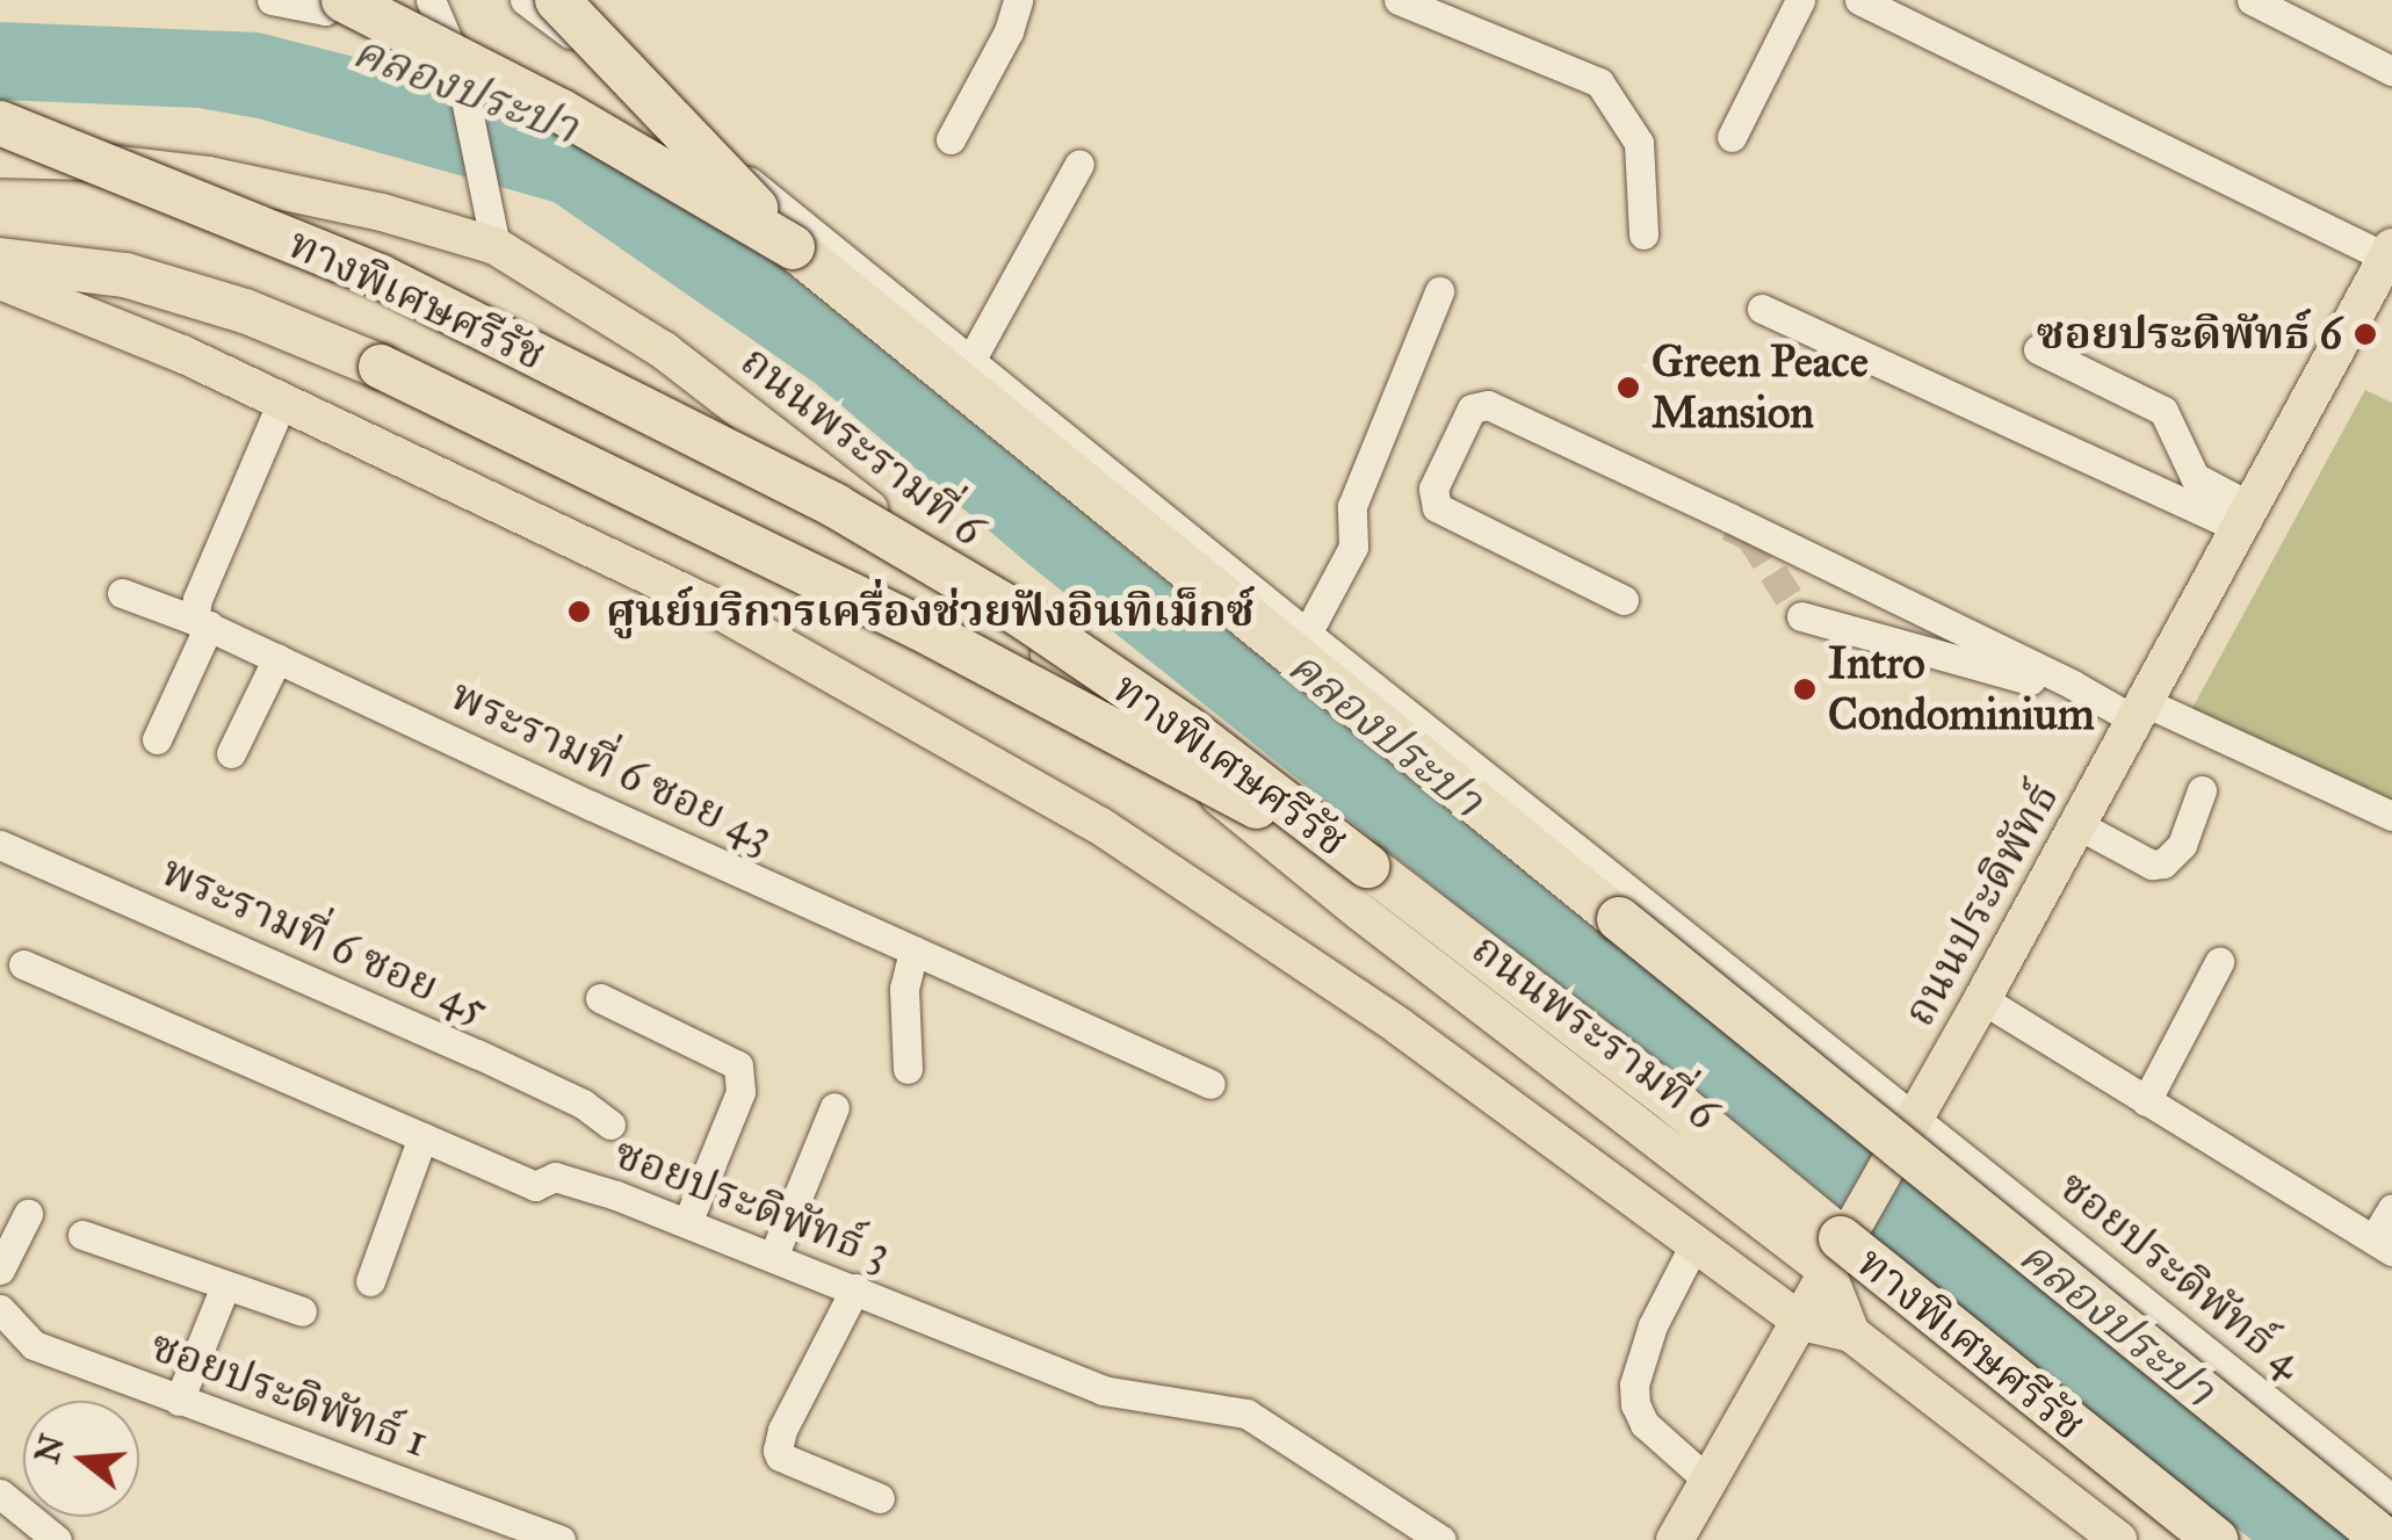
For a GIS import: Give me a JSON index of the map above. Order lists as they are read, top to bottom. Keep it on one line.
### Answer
{"streets":{"highway":["ทางพิเศษศรีรัช"],"main road":["ถนนพระรามที่ 6","ถนนประดิพัทธ์"],"street":["พระรามที่ 6 ซอย 43","พระรามที่ 6 ซอย 45","ซอยประดิพัทธ์ 3","ซอยประดิพัทธ์ 4","ซอยประดิพัทธ์ 1"]},"crossings":[["ถนนพระรามที่ 6","ถนนประดิพัทธ์"],["ถนนประดิพัทธ์","ซอยประดิพัทธ์ 4"]],"water":["คลองประปา"],"places":["ซอยประดิพัทธ์ 6","Green Peace Mansion","ศูนย์บริการเครื่องช่วยฟังอินทิเม็กซ์","Intro Condominium"],"north":"left"}
